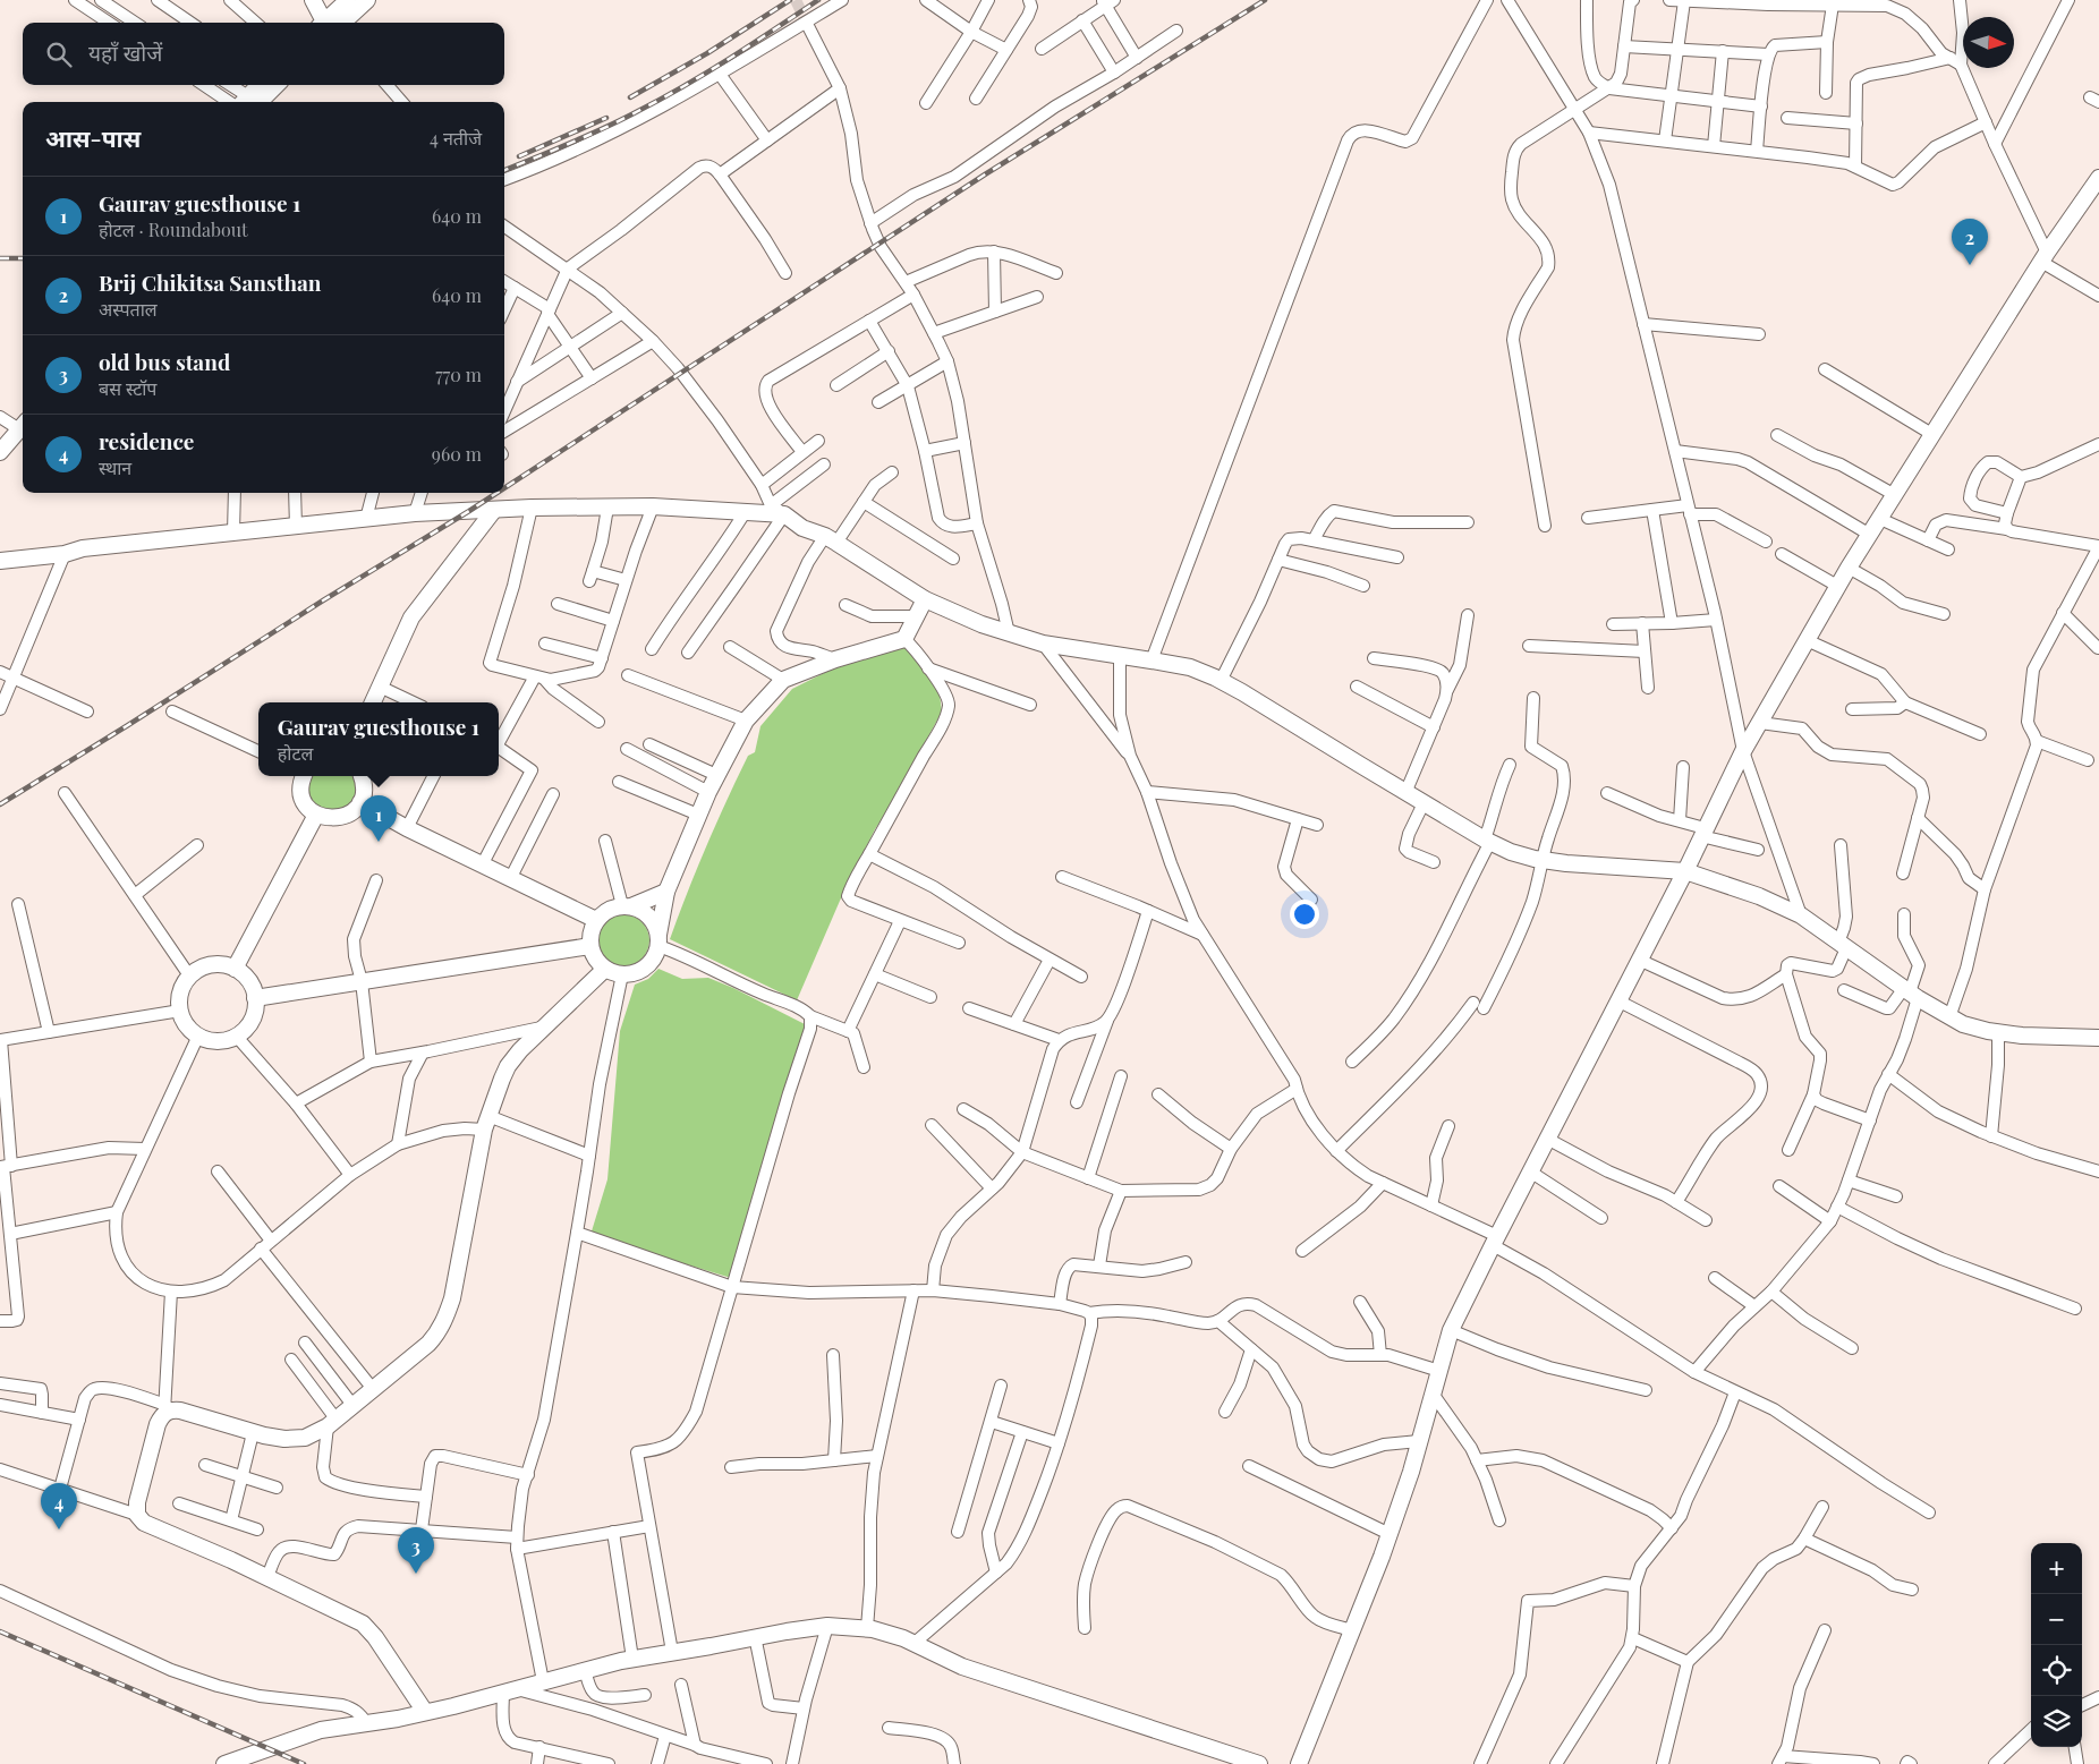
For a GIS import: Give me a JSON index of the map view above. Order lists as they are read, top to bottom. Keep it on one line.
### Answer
{"north":"right","page":{"search":"यहाँ खोजें","heading":["आस-पास","4 नतीजे"],"list":[{"mark":"1","name":"Gaurav guesthouse 1","note":"होटल · Roundabout","value":"640 m"},{"mark":"2","name":"Brij Chikitsa Sansthan","note":"अस्पताल","value":"640 m"},{"mark":"3","name":"old bus stand","note":"बस स्टॉप","value":"770 m"},{"mark":"4","name":"residence","note":"स्थान","value":"960 m"}],"pins":["2","1","4","3"],"popup":["Gaurav guesthouse 1","होटल"],"map_buttons":["+","−"]}}
